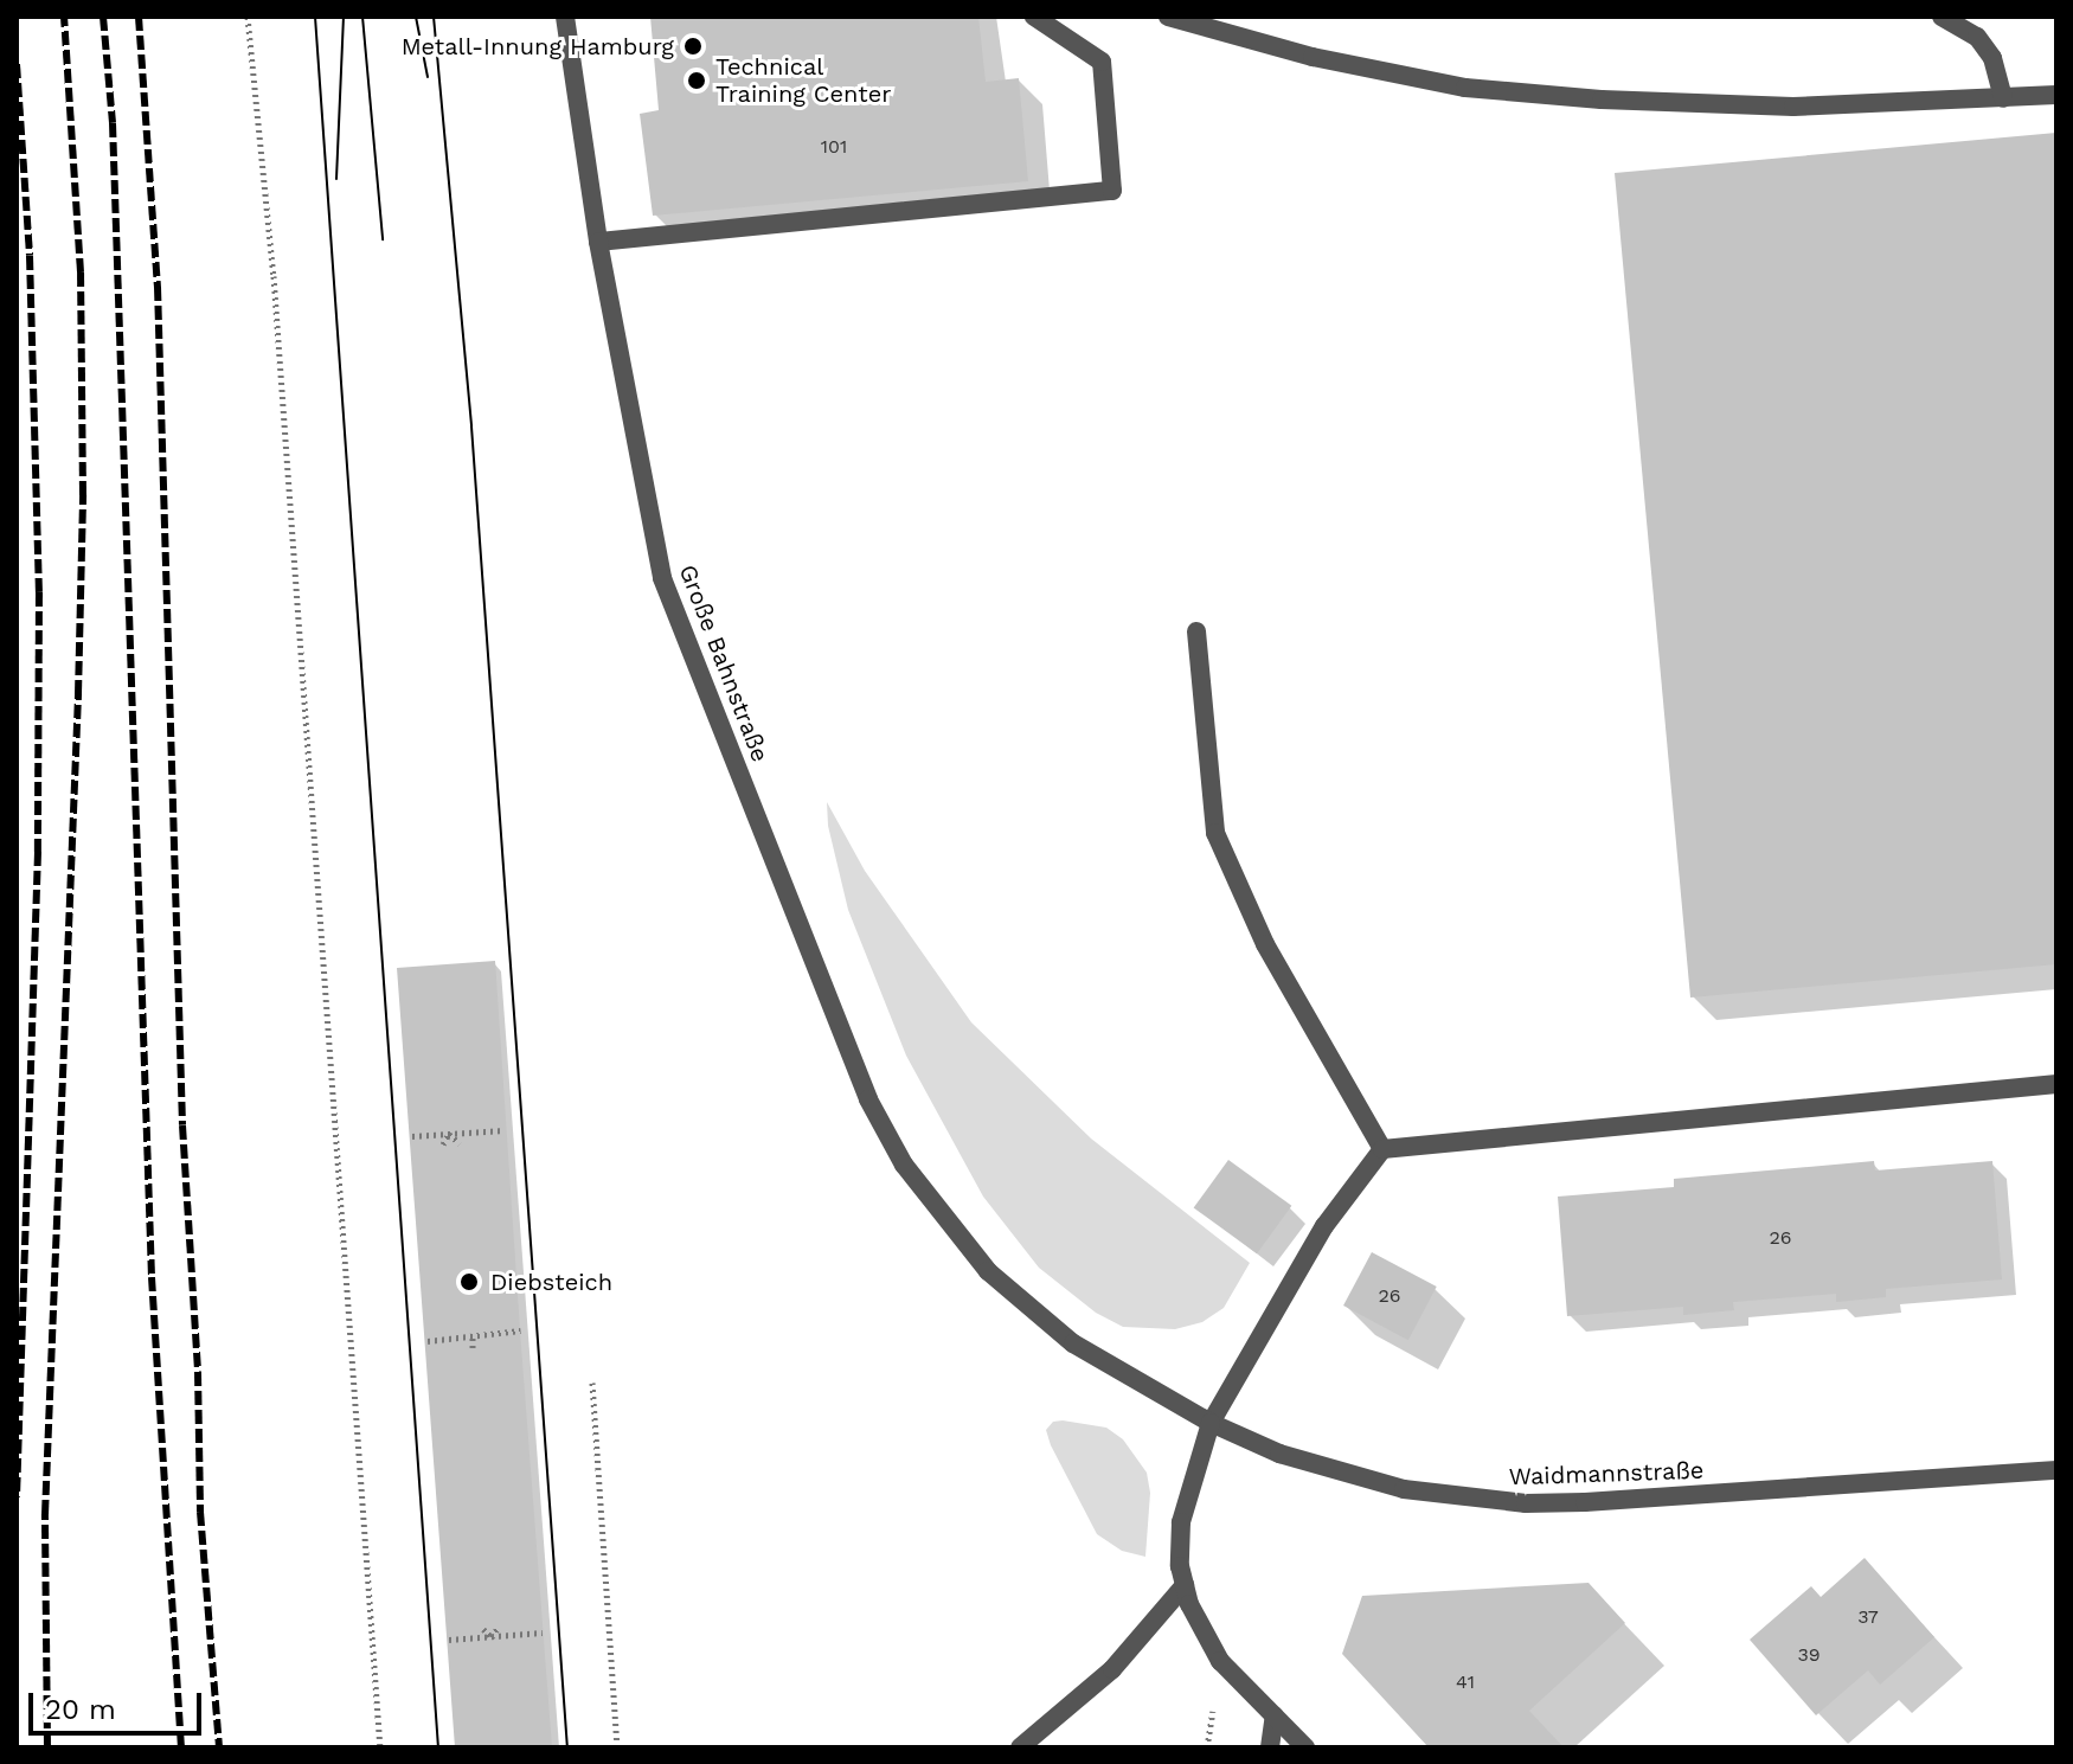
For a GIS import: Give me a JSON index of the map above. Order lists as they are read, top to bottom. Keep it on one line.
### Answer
{"streets":{"street":["Große Bahnstraße","Waidmannstraße"]},"crossings":[["Große Bahnstraße","Waidmannstraße"]],"places":["Metall-Innung Hamburg","Technical Training Center","Diebsteich"],"house_numbers":["101","26","26","37","39","41"],"scale_bar":"20 m"}
